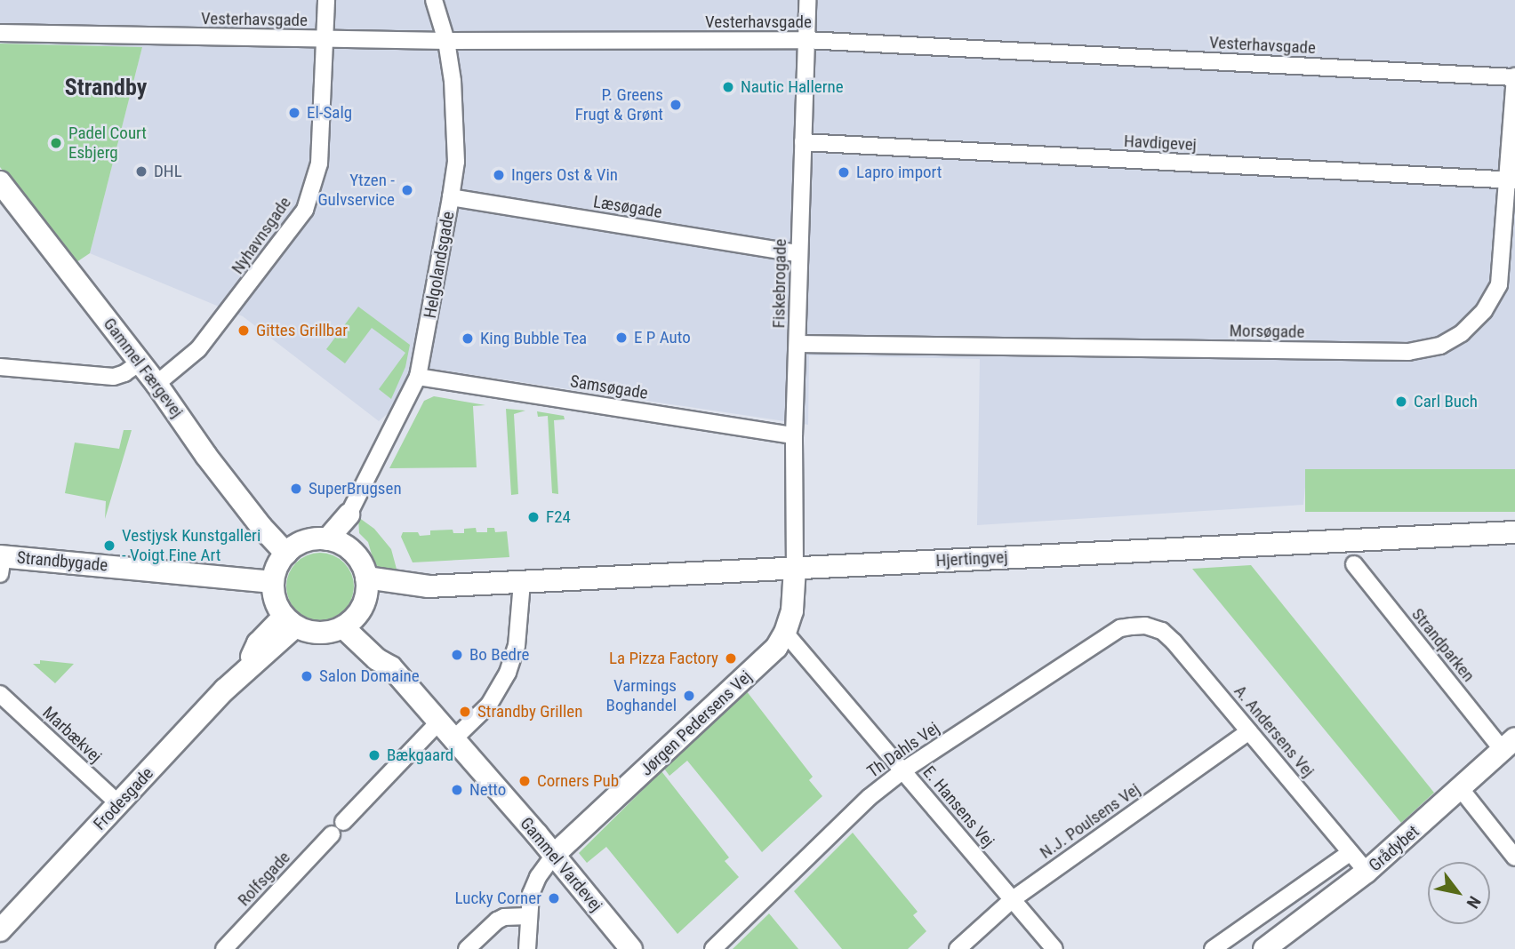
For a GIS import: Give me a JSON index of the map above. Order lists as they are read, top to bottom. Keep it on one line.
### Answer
{"streets":{"street":["Vesterhavsgade","Havdigevej","Læsøgade","Nyhavnsgade","Helgolandsgade","Fiskebrogade","Morsøgade","Gammel Færgevej","Samsøgade","Hjertingvej","Strandbygade","Strandparken","Jørgen Pedersens Vej","A. Andersens Vej","Marbækvej","Th Dahls Vej","Frodesgade","E. Hansens Vej","N.J. Poulsens Vej","Grådybet","Gammel Vardevej","Rolfsgade"]},"crossings":[["Vesterhavsgade","Nyhavnsgade"],["Vesterhavsgade","Helgolandsgade"],["Vesterhavsgade","Fiskebrogade"],["Vesterhavsgade","Morsøgade"],["Havdigevej","Fiskebrogade"],["Havdigevej","Morsøgade"],["Læsøgade","Helgolandsgade"],["Læsøgade","Fiskebrogade"],["Nyhavnsgade","Gammel Færgevej"],["Helgolandsgade","Gammel Færgevej"],["Helgolandsgade","Samsøgade"],["Helgolandsgade","Hjertingvej"],["Helgolandsgade","Strandbygade"],["Helgolandsgade","Frodesgade"],["Helgolandsgade","Gammel Vardevej"],["Fiskebrogade","Morsøgade"],["Fiskebrogade","Samsøgade"],["Fiskebrogade","Hjertingvej"],["Fiskebrogade","Jørgen Pedersens Vej"],["Gammel Færgevej","Hjertingvej"],["Gammel Færgevej","Strandbygade"],["Gammel Færgevej","Frodesgade"],["Gammel Færgevej","Gammel Vardevej"],["Hjertingvej","Strandbygade"],["Hjertingvej","Jørgen Pedersens Vej"],["Hjertingvej","Frodesgade"],["Hjertingvej","Gammel Vardevej"],["Strandbygade","Frodesgade"],["Strandbygade","Gammel Vardevej"],["Strandparken","Grådybet"],["Jørgen Pedersens Vej","E. Hansens Vej"],["Jørgen Pedersens Vej","Gammel Vardevej"],["A. Andersens Vej","Th Dahls Vej"],["A. Andersens Vej","N.J. Poulsens Vej"],["A. Andersens Vej","Grådybet"],["Marbækvej","Frodesgade"],["Th Dahls Vej","E. Hansens Vej"],["Frodesgade","Gammel Vardevej"],["E. Hansens Vej","N.J. Poulsens Vej"]],"districts":["Strandby"],"places":["Nautic Hallerne","P. Greens Frugt & Grønt","El-Salg","Padel Court Esbjerg","DHL","Lapro import","Ingers Ost & Vin","Ytzen - Gulvservice","Gittes Grillbar","E P Auto","King Bubble Tea","Carl Buch","SuperBrugsen","F24","Vestjysk Kunstgalleri - Voigt Fine Art","Bo Bedre","La Pizza Factory","Salon Domaine","Varmings Boghandel","Strandby Grillen","Bækgaard","Corners Pub","Netto","Lucky Corner"],"north":"bottom right"}
